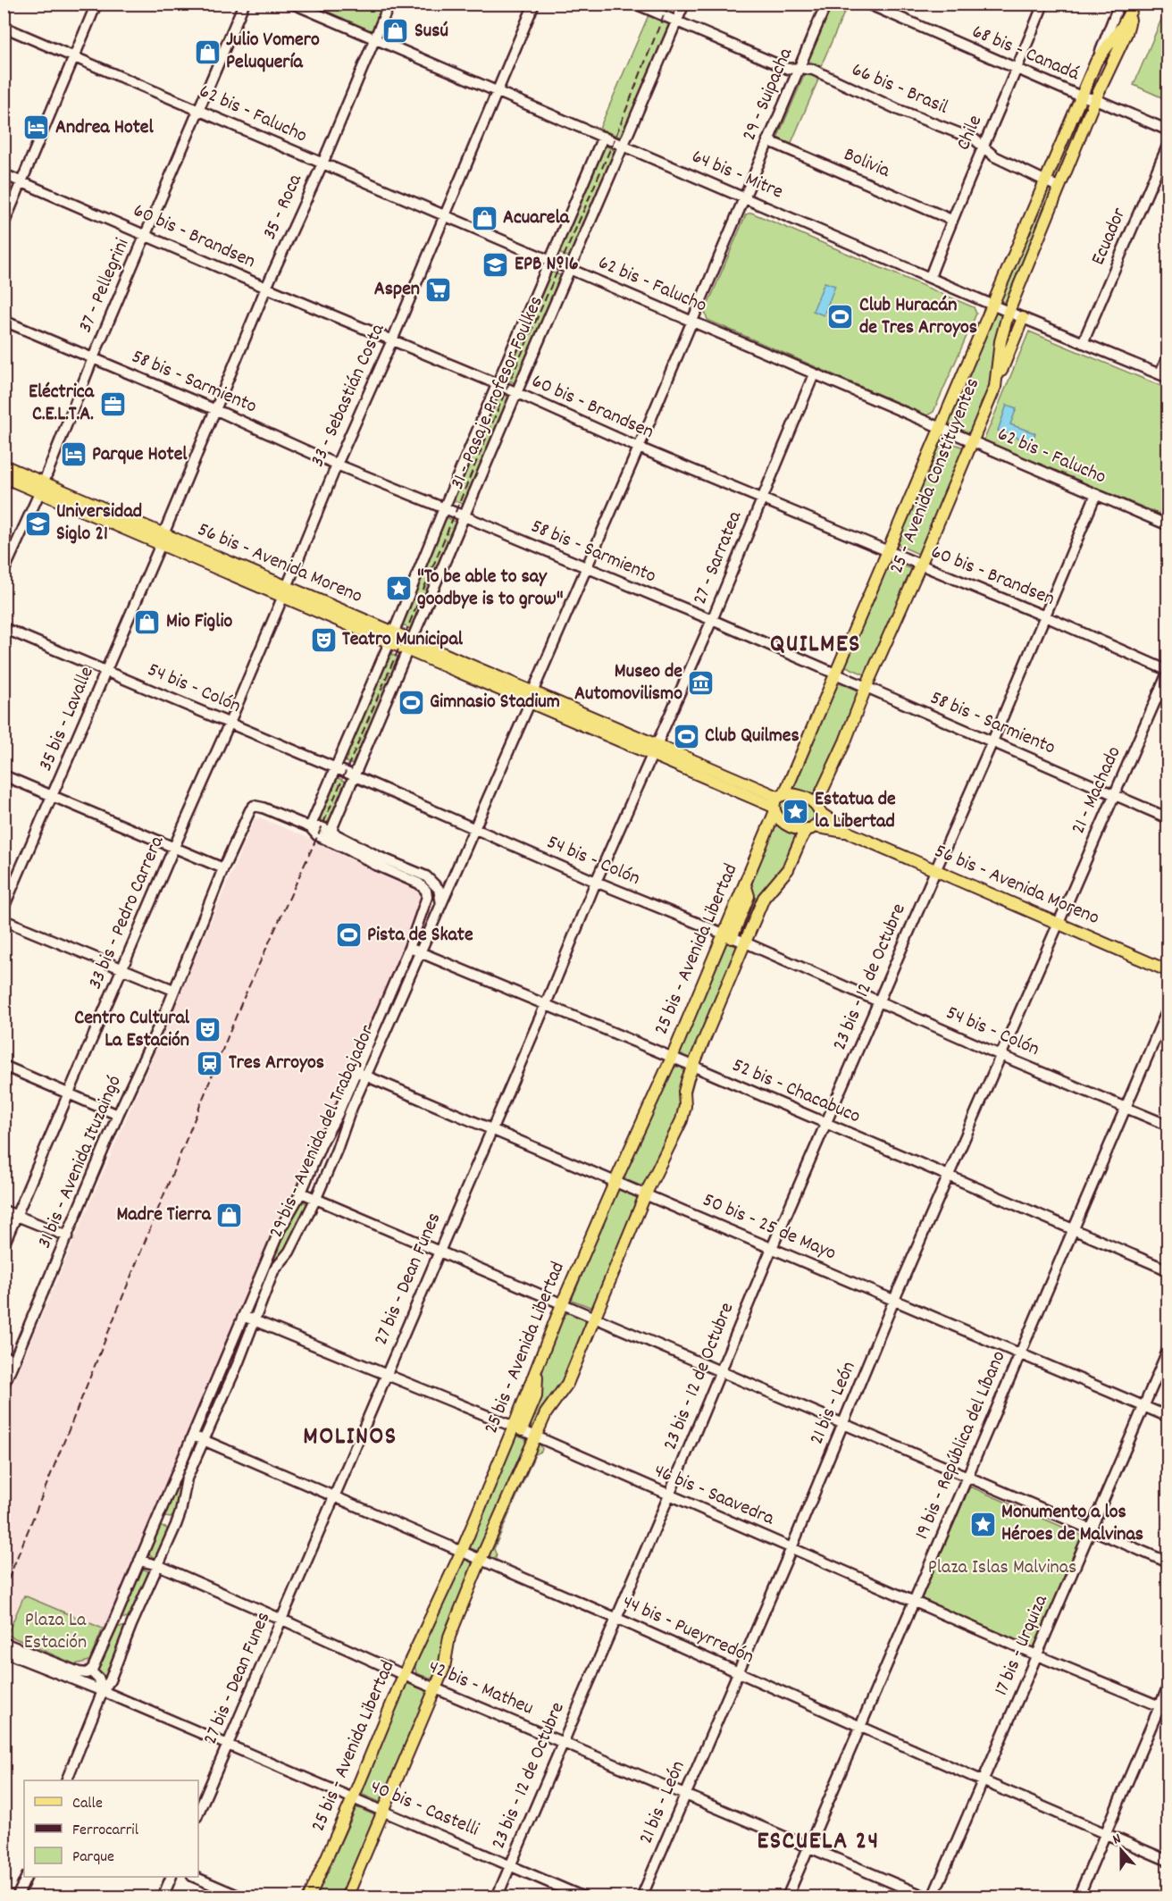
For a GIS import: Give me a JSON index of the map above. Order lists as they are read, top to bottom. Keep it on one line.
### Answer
{"streets":{"main road":["25 - Avenida Constituyentes","56 bis - Avenida Moreno","25 bis - Avenida Libertad"],"street":["68 bis - Canadá","66 bis - Brasil","29 - Suipacha","62 bis - Falucho","Chile","Bolivia","64 bis - Mitre","35 - Roca","60 bis - Brandsen","Ecuador","37 - Pellegrini","58 bis - Sarmiento","31 - Pasaje Profesor Foulkes","33 - Sebastián Costa","27 - Sarratea","54 bis - Colón","35 bis - Lavalle","21 - Machado","33 bis - Pedro Carrera","23 bis - 12 de Octubre","52 bis - Chacabuco","29 bis - Avenida del Trabajador","31 bis - Avenida Ituzaingó","50 bis - 25 de Mayo","27 bis - Dean Funes","21 bis - León","19 bis - República del Líbano","46 bis - Saavedra","44 bis - Pueyrredón","17 bis - Urquiza","42 bis - Matheu","40 bis - Castelli"]},"crossings":[["68 bis - Canadá","Chile"],["68 bis - Canadá","25 - Avenida Constituyentes"],["66 bis - Brasil","29 - Suipacha"],["66 bis - Brasil","Chile"],["66 bis - Brasil","31 - Pasaje Profesor Foulkes"],["66 bis - Brasil","25 - Avenida Constituyentes"],["29 - Suipacha","62 bis - Falucho"],["29 - Suipacha","Bolivia"],["29 - Suipacha","64 bis - Mitre"],["29 - Suipacha","60 bis - Brandsen"],["29 - Suipacha","58 bis - Sarmiento"],["29 - Suipacha","56 bis - Avenida Moreno"],["29 - Suipacha","29 bis - Avenida del Trabajador"],["62 bis - Falucho","35 - Roca"],["62 bis - Falucho","37 - Pellegrini"],["62 bis - Falucho","31 - Pasaje Profesor Foulkes"],["62 bis - Falucho","33 - Sebastián Costa"],["62 bis - Falucho","25 - Avenida Constituyentes"],["62 bis - Falucho","27 - Sarratea"],["62 bis - Falucho","23 bis - 12 de Octubre"],["Chile","Bolivia"],["Chile","64 bis - Mitre"],["64 bis - Mitre","35 - Roca"],["64 bis - Mitre","Ecuador"],["64 bis - Mitre","31 - Pasaje Profesor Foulkes"],["64 bis - Mitre","33 - Sebastián Costa"],["64 bis - Mitre","25 - Avenida Constituyentes"],["35 - Roca","60 bis - Brandsen"],["35 - Roca","58 bis - Sarmiento"],["35 - Roca","56 bis - Avenida Moreno"],["35 - Roca","35 bis - Lavalle"],["60 bis - Brandsen","37 - Pellegrini"],["60 bis - Brandsen","31 - Pasaje Profesor Foulkes"],["60 bis - Brandsen","33 - Sebastián Costa"],["60 bis - Brandsen","25 - Avenida Constituyentes"],["60 bis - Brandsen","27 - Sarratea"],["60 bis - Brandsen","21 - Machado"],["60 bis - Brandsen","23 bis - 12 de Octubre"],["37 - Pellegrini","58 bis - Sarmiento"],["37 - Pellegrini","56 bis - Avenida Moreno"],["58 bis - Sarmiento","31 - Pasaje Profesor Foulkes"],["58 bis - Sarmiento","33 - Sebastián Costa"],["58 bis - Sarmiento","25 - Avenida Constituyentes"],["58 bis - Sarmiento","27 - Sarratea"],["58 bis - Sarmiento","21 - Machado"],["58 bis - Sarmiento","23 bis - 12 de Octubre"],["31 - Pasaje Profesor Foulkes","56 bis - Avenida Moreno"],["31 - Pasaje Profesor Foulkes","54 bis - Colón"],["31 - Pasaje Profesor Foulkes","29 bis - Avenida del Trabajador"],["31 - Pasaje Profesor Foulkes","31 bis - Avenida Ituzaingó"],["33 - Sebastián Costa","56 bis - Avenida Moreno"],["33 - Sebastián Costa","33 bis - Pedro Carrera"],["25 - Avenida Constituyentes","56 bis - Avenida Moreno"],["25 - Avenida Constituyentes","25 bis - Avenida Libertad"],["27 - Sarratea","56 bis - Avenida Moreno"],["27 - Sarratea","27 bis - Dean Funes"],["56 bis - Avenida Moreno","35 bis - Lavalle"],["56 bis - Avenida Moreno","21 - Machado"],["56 bis - Avenida Moreno","33 bis - Pedro Carrera"],["56 bis - Avenida Moreno","25 bis - Avenida Libertad"],["56 bis - Avenida Moreno","23 bis - 12 de Octubre"],["56 bis - Avenida Moreno","29 bis - Avenida del Trabajador"],["56 bis - Avenida Moreno","27 bis - Dean Funes"],["56 bis - Avenida Moreno","21 bis - León"],["54 bis - Colón","35 bis - Lavalle"],["54 bis - Colón","33 bis - Pedro Carrera"],["54 bis - Colón","25 bis - Avenida Libertad"],["54 bis - Colón","23 bis - 12 de Octubre"],["54 bis - Colón","29 bis - Avenida del Trabajador"],["54 bis - Colón","27 bis - Dean Funes"],["54 bis - Colón","21 bis - León"],["54 bis - Colón","19 bis - República del Líbano"],["21 - Machado","21 bis - León"],["25 bis - Avenida Libertad","52 bis - Chacabuco"],["25 bis - Avenida Libertad","50 bis - 25 de Mayo"],["25 bis - Avenida Libertad","46 bis - Saavedra"],["25 bis - Avenida Libertad","44 bis - Pueyrredón"],["25 bis - Avenida Libertad","42 bis - Matheu"],["25 bis - Avenida Libertad","40 bis - Castelli"],["23 bis - 12 de Octubre","52 bis - Chacabuco"],["23 bis - 12 de Octubre","50 bis - 25 de Mayo"],["23 bis - 12 de Octubre","46 bis - Saavedra"],["23 bis - 12 de Octubre","44 bis - Pueyrredón"],["23 bis - 12 de Octubre","42 bis - Matheu"],["23 bis - 12 de Octubre","40 bis - Castelli"],["52 bis - Chacabuco","29 bis - Avenida del Trabajador"],["52 bis - Chacabuco","27 bis - Dean Funes"],["52 bis - Chacabuco","21 bis - León"],["52 bis - Chacabuco","19 bis - República del Líbano"],["29 bis - Avenida del Trabajador","50 bis - 25 de Mayo"],["29 bis - Avenida del Trabajador","46 bis - Saavedra"],["29 bis - Avenida del Trabajador","44 bis - Pueyrredón"],["29 bis - Avenida del Trabajador","42 bis - Matheu"],["29 bis - Avenida del Trabajador","40 bis - Castelli"],["50 bis - 25 de Mayo","27 bis - Dean Funes"],["50 bis - 25 de Mayo","21 bis - León"],["50 bis - 25 de Mayo","19 bis - República del Líbano"],["50 bis - 25 de Mayo","17 bis - Urquiza"],["27 bis - Dean Funes","46 bis - Saavedra"],["27 bis - Dean Funes","44 bis - Pueyrredón"],["27 bis - Dean Funes","42 bis - Matheu"],["27 bis - Dean Funes","40 bis - Castelli"],["21 bis - León","46 bis - Saavedra"],["21 bis - León","44 bis - Pueyrredón"],["21 bis - León","42 bis - Matheu"],["19 bis - República del Líbano","46 bis - Saavedra"],["19 bis - República del Líbano","44 bis - Pueyrredón"],["19 bis - República del Líbano","42 bis - Matheu"],["46 bis - Saavedra","17 bis - Urquiza"],["44 bis - Pueyrredón","17 bis - Urquiza"]],"districts":["QUILMES","MOLINOS","ESCUELA 24"],"parks":["Plaza Islas Malvinas","Plaza La Estación"],"places":{"shop":["Susú","Julio Vomero Peluquería","Acuarela","Mio Figlio","Madre Tierra"],"hotel":["Andrea Hotel","Parque Hotel"],"school or university":["EPB Nº16","Universidad Siglo 21"],"supermarket":["Aspen"],"sports":["Club Huracán de Tres Arroyos","Gimnasio Stadium","Club Quilmes","Pista de Skate"],"office":["Eléctrica C.E.L.T.A."],"place":["\"To be able to say goodbye is to grow\"","Estatua de la Libertad","Monumento a los Héroes de Malvinas"],"theatre":["Teatro Municipal","Centro Cultural La Estación"],"museum":["Museo de Automovilismo"],"station":["Tres Arroyos"]},"legend":["Calle","Ferrocarril","Parque"],"north":"top"}
